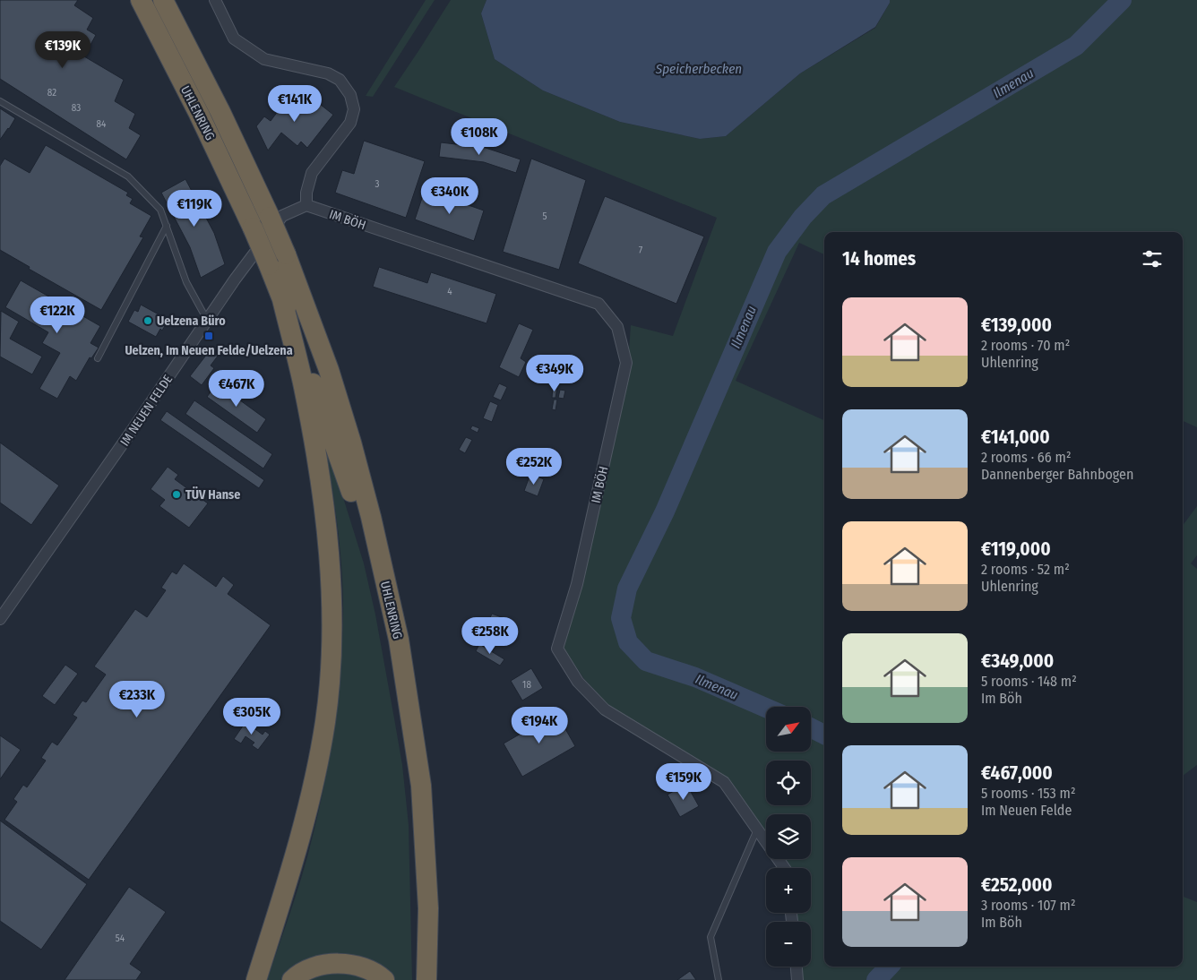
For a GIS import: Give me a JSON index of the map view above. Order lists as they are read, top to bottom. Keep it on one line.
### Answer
{"streets":{"highway":["UHLENRING"],"street":["IM BÖH","IM NEUEN FELDE"]},"crossings":[["IM BÖH","IM NEUEN FELDE"]],"water":["Speicherbecken","Ilmenau"],"places":{"other":["Uelzena Büro","TÜV Hanse"],"transit":["Uelzen, Im Neuen Felde/Uelzena"]},"house_numbers":["82","83","84","3","5","7","4","18","54"],"north":"top right","page":{"price":["€139K","€141K","€108K","€340K","€119K","€122K","€349K","€467K","€252K","€258K","€233K","€305K","€194K","€159K"],"heading":"14 homes","list":[{"name":"€139,000","note":"2 rooms · 70 m² · Uhlenring"},{"name":"€141,000","note":"2 rooms · 66 m² · Dannenberger Bahnbogen"},{"name":"€119,000","note":"2 rooms · 52 m² · Uhlenring"},{"name":"€349,000","note":"5 rooms · 148 m² · Im Böh"},{"name":"€467,000","note":"5 rooms · 153 m² · Im Neuen Felde"},{"name":"€252,000","note":"3 rooms · 107 m² · Im Böh"}],"map_buttons":["+","−"]}}
